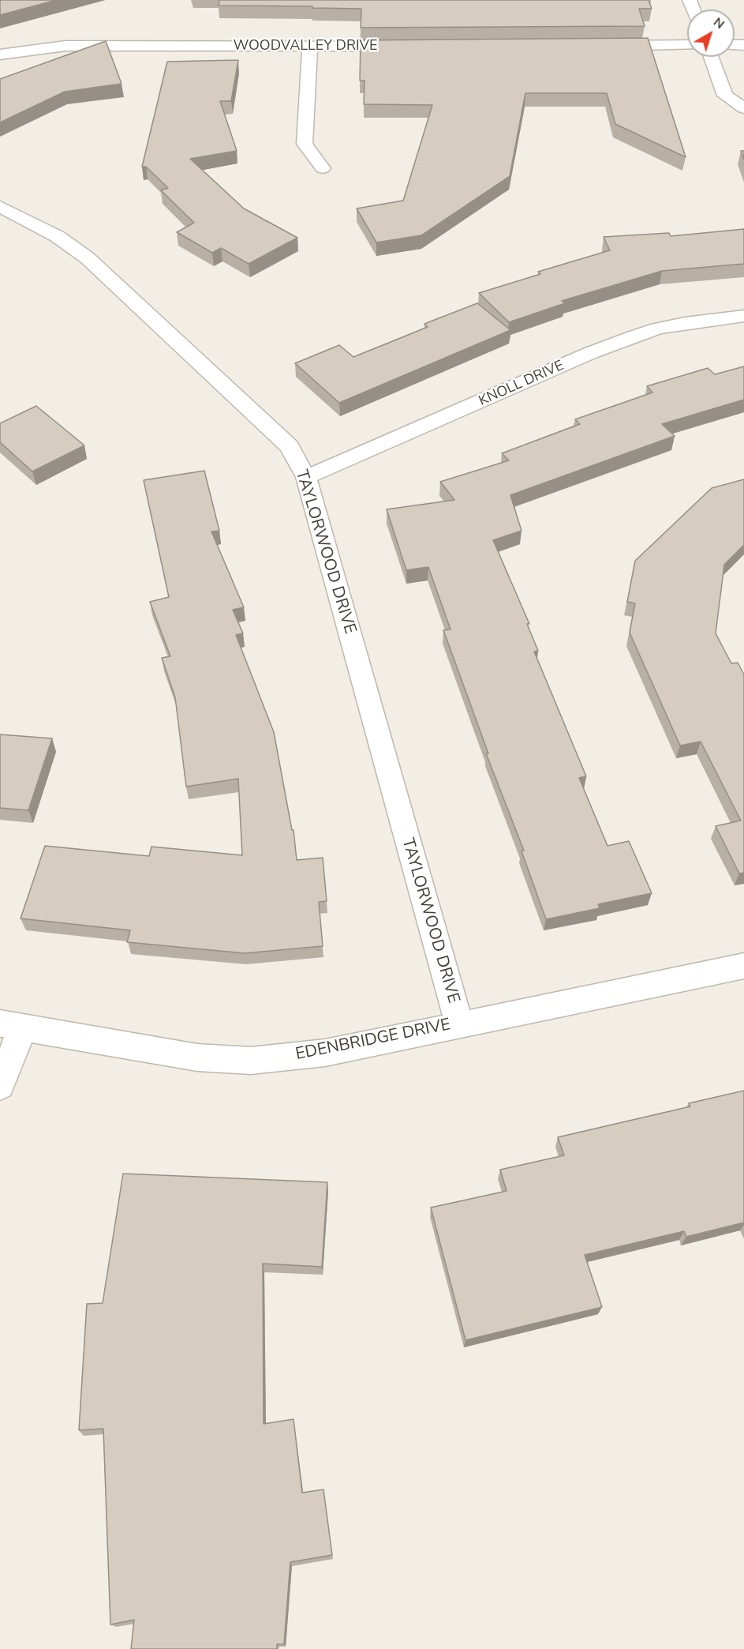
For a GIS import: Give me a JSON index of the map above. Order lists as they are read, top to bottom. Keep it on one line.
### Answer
{"streets":{"street":["WOODVALLEY DRIVE","KNOLL DRIVE","TAYLORWOOD DRIVE","EDENBRIDGE DRIVE"]},"crossings":[["KNOLL DRIVE","TAYLORWOOD DRIVE"],["TAYLORWOOD DRIVE","EDENBRIDGE DRIVE"]],"north":"top right"}
